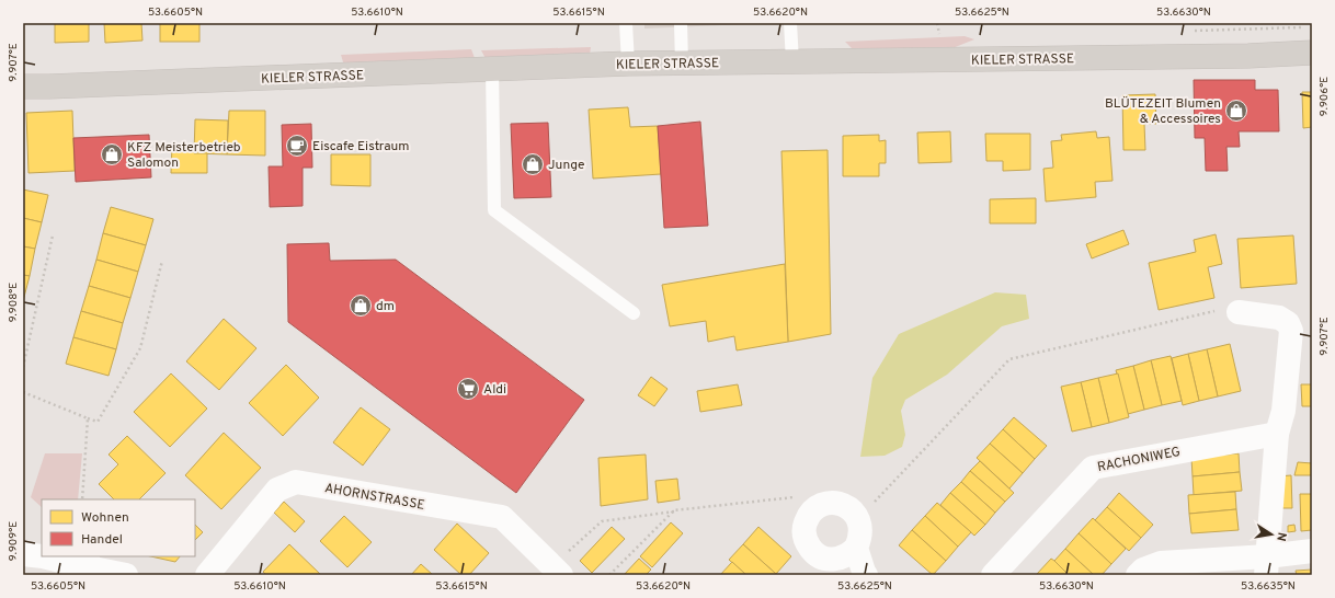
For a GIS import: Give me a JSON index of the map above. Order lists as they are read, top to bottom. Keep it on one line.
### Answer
{"streets":{"main road":["KIELER STRASSE"],"street":["RACHONIWEG","AHORNSTRASSE"]},"places":{"shop":["BLÜTEZEIT Blumen & Accessoires","KFZ Meisterbetrieb Salomon","Junge","dm"],"cafe":["Eiscafe Eistraum"],"supermarket":["Aldi"]},"legend":["Wohnen","Handel"],"north":"right","coordinates":["53.6605°N","53.6610°N","53.6615°N","53.6620°N","53.6625°N","53.6630°N","9.907°E","9.906°E","9.908°E","9.909°E","53.6635°N"]}
